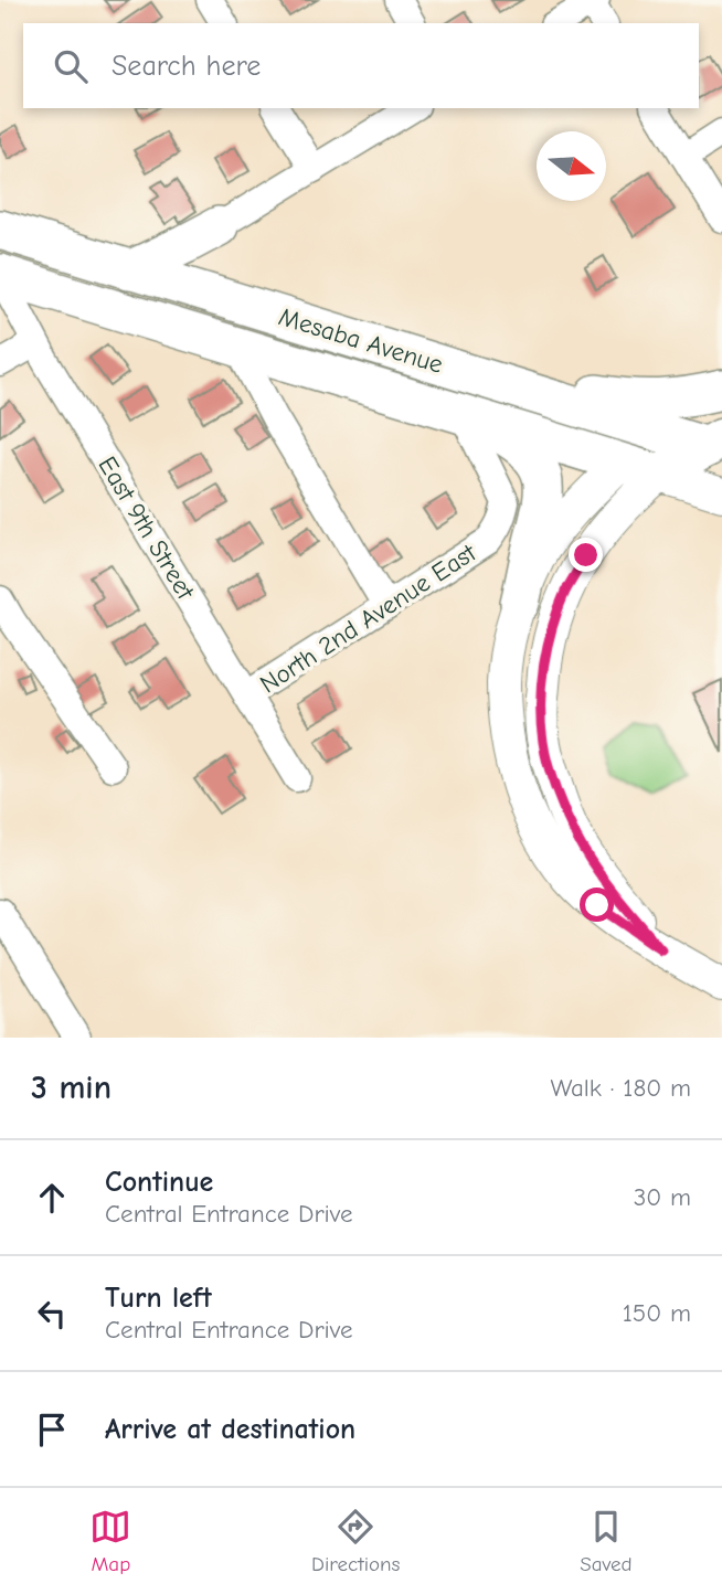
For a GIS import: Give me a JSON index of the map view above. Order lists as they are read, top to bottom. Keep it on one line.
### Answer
{"streets":{"highway":["Mesaba Avenue"],"street":["East 9th Street","North 2nd Avenue East"]},"crossings":[["Mesaba Avenue","East 9th Street"],["Mesaba Avenue","North 2nd Avenue East"],["East 9th Street","North 2nd Avenue East"]],"north":"right","page":{"search":"Search here","heading":["3 min","Walk · 180 m"],"list":[["Continue","Central Entrance Drive","30 m"],["Turn left","Central Entrance Drive","150 m"],"Arrive at destination"],"nav":["Map","Directions","Saved"]}}
